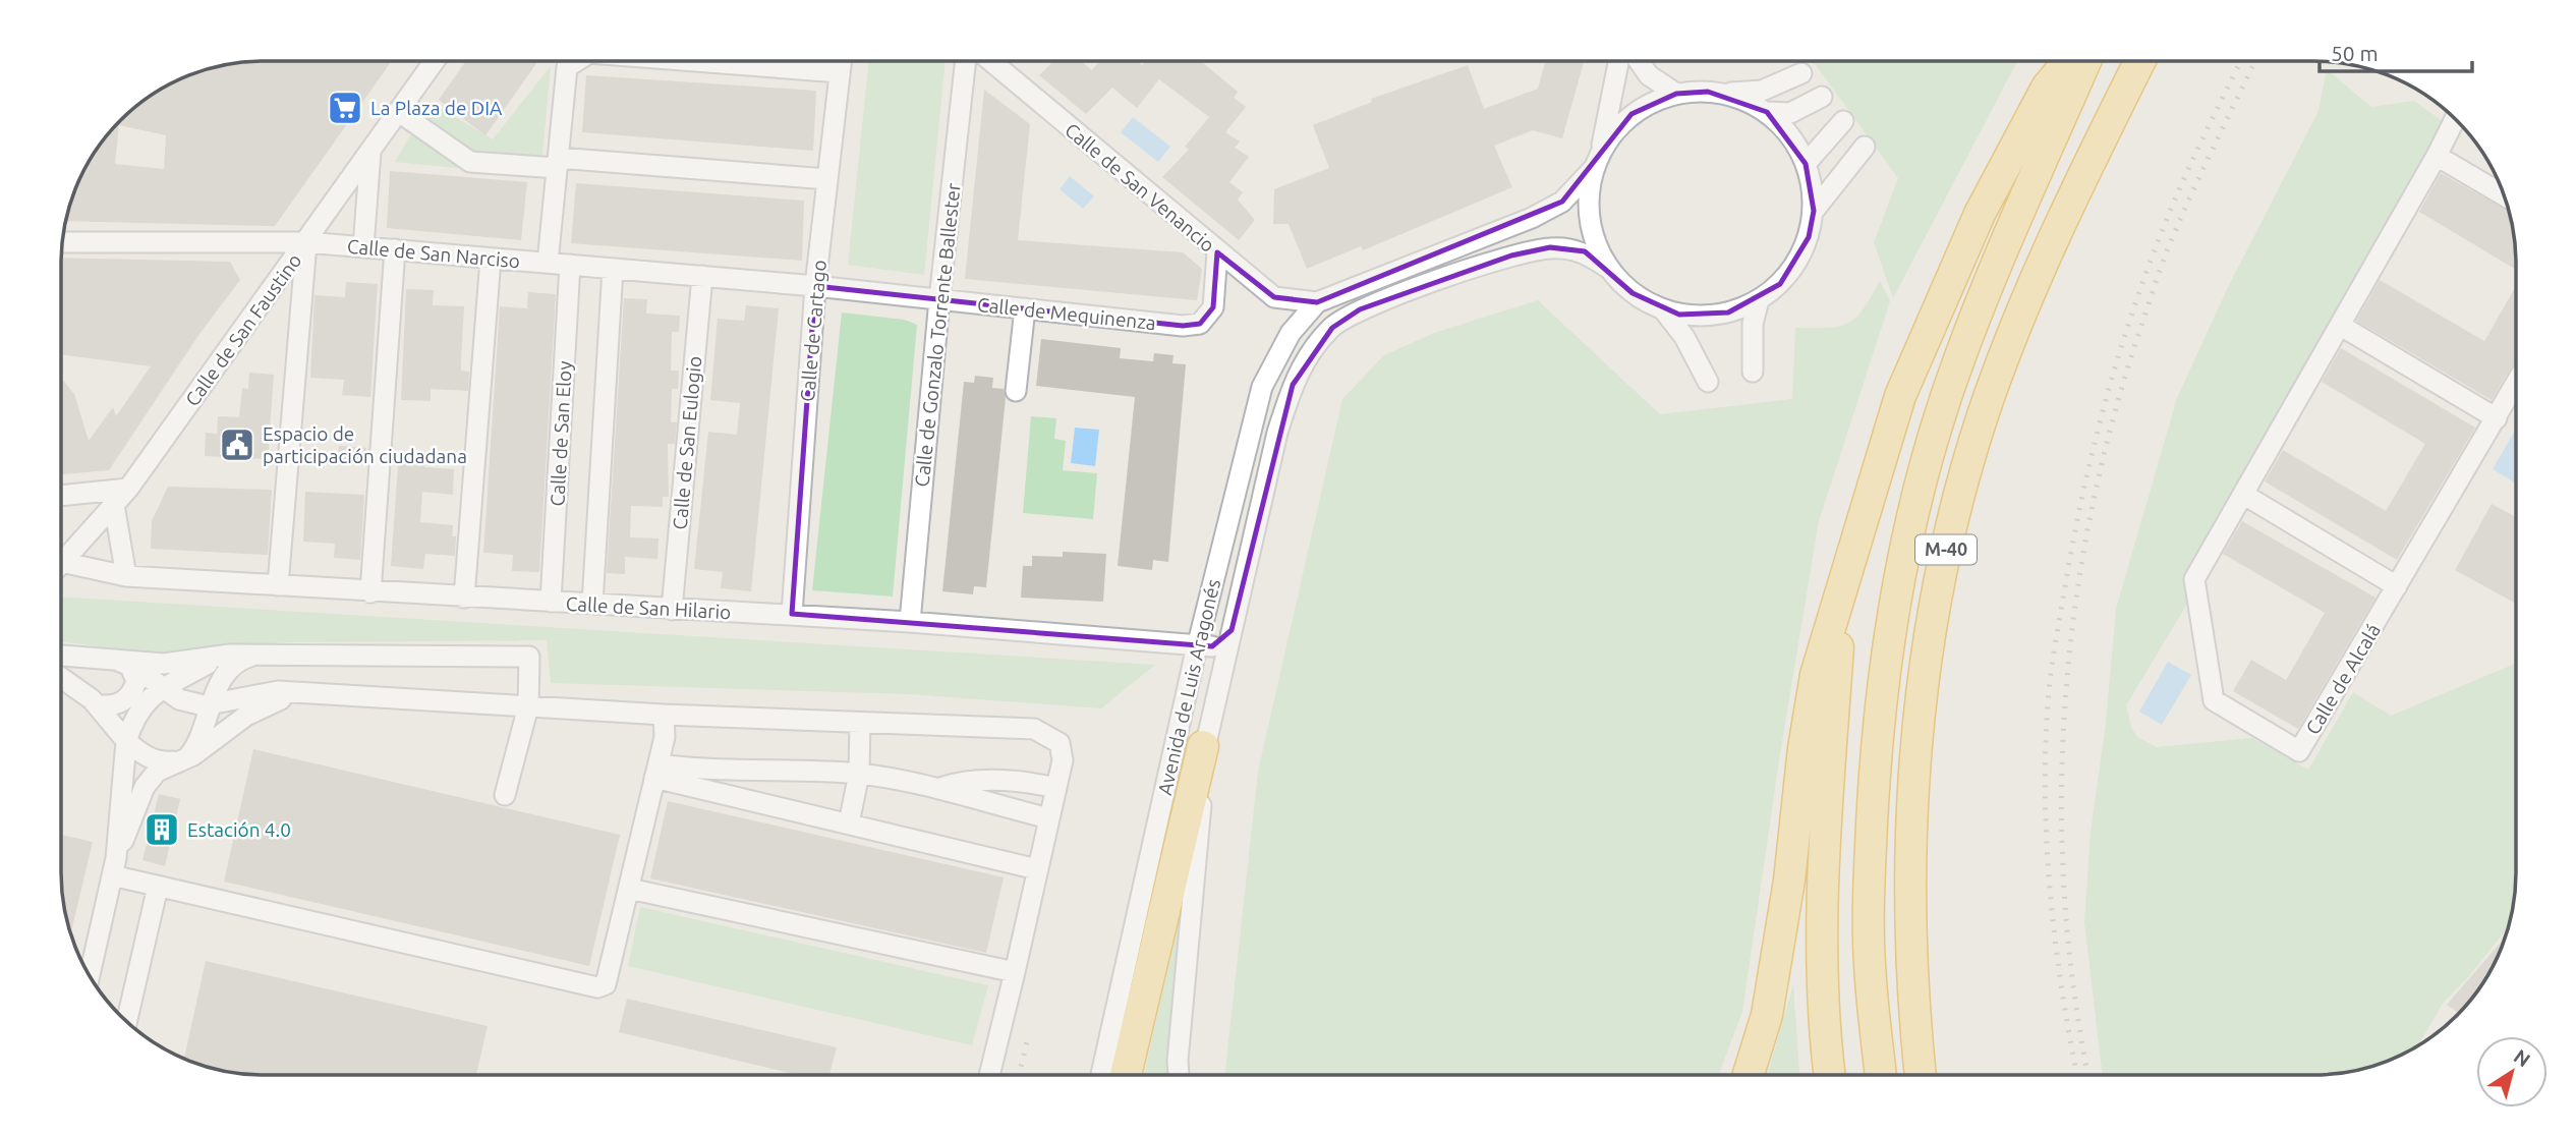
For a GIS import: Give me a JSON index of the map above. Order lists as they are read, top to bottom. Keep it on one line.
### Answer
{"streets":{"highway":["M-40"],"street":["Calle de San Venancio","Calle de San Narciso","Calle de Mequinenza","Calle de San Faustino","Calle de Cartago","Calle de Gonzalo Torrente Ballester","Calle de San Eloy","Calle de San Eulogio","Calle de San Hilario","Calle de Alcalá","Avenida de Luis Aragonés"]},"crossings":[["Calle de San Venancio","Calle de Mequinenza"],["Calle de San Venancio","Avenida de Luis Aragonés"],["Calle de San Narciso","Calle de Mequinenza"],["Calle de San Narciso","Calle de San Faustino"],["Calle de San Narciso","Calle de Cartago"],["Calle de San Narciso","Calle de San Eloy"],["Calle de San Narciso","Calle de San Eulogio"],["Calle de Mequinenza","Calle de Cartago"],["Calle de Mequinenza","Calle de Gonzalo Torrente Ballester"],["Calle de Cartago","Calle de San Hilario"],["Calle de Gonzalo Torrente Ballester","Calle de San Hilario"],["Calle de San Eloy","Calle de San Hilario"],["Calle de San Eulogio","Calle de San Hilario"],["Calle de San Hilario","Avenida de Luis Aragonés"]],"places":{"supermarket":["La Plaza de DIA"],"public building":["Espacio de participación ciudadana"],"building":["Estación 4.0"]},"scale_bar":"50 m","north":"top right"}
